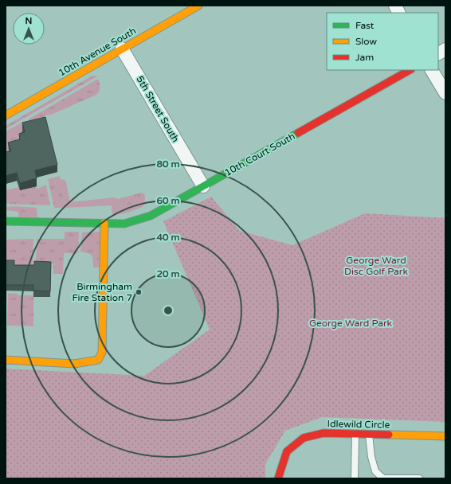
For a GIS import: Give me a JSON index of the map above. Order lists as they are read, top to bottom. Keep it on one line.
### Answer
{"streets":{"street":["10th Avenue South","5th Street South","10th Court South","Idlewild Circle"]},"crossings":[["10th Avenue South","5th Street South"],["5th Street South","10th Court South"]],"parks":["George Ward Disc Golf Park","George Ward Park"],"places":["Birmingham Fire Station 7"],"legend":["Fast","Slow","Jam"],"north":"top","rings":["80 m","60 m","40 m","20 m"]}
